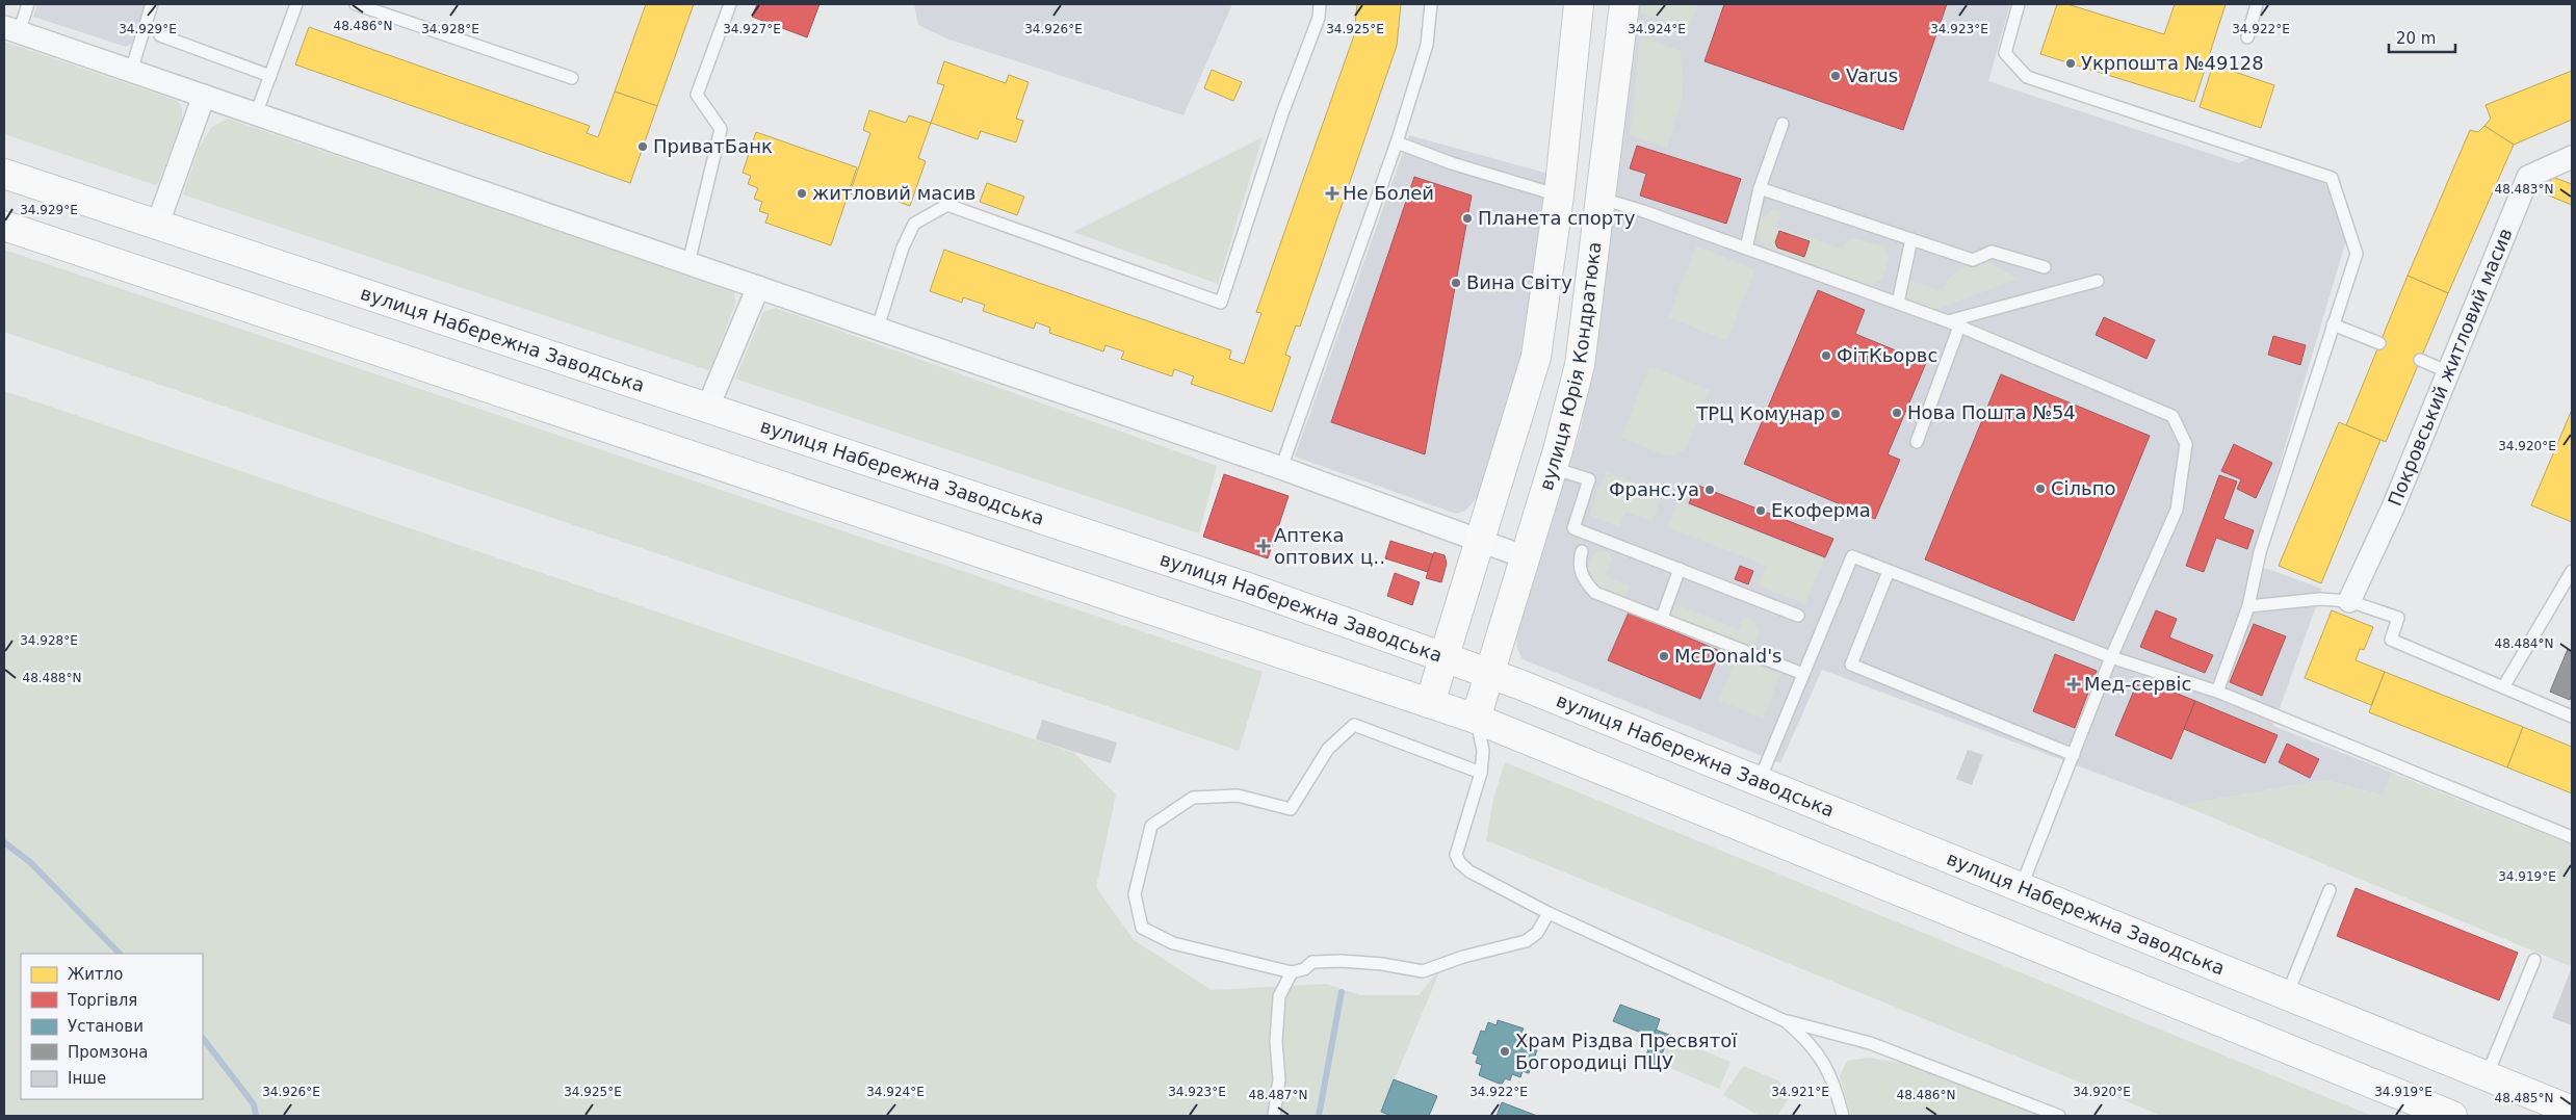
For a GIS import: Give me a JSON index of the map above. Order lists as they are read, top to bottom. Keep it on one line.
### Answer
{"streets":{"main road":["вулиця Набережна Заводська","вулиця Юрія Кондратюка"],"street":["Покровський житловий масив"]},"crossings":[["вулиця Набережна Заводська","вулиця Юрія Кондратюка"]],"places":{"other":["Укрпошта №49128","Varus","ПриватБанк","житловий масив","Планета спорту","Вина Світу","ФiтКьорвс","Нова Пошта №54","ТРЦ Комунар","Сільпо","Франс.уа","Екоферма","McDonald's","Храм Різдва Пресвятої Богородиці ПЦУ"],"health":["Не Болей","Аптека оптових ц‥","Мед-сервіс"]},"legend":["Житло","Торгівля","Установи","Промзона","Інше"],"scale_bar":"20 m","coordinates":["48.486°N","34.929°E","34.928°E","34.927°E","34.926°E","34.925°E","34.924°E","34.923°E","34.922°E","48.483°N","34.920°E","48.484°N","48.488°N","34.919°E","34.921°E","48.487°N","48.485°N"]}
